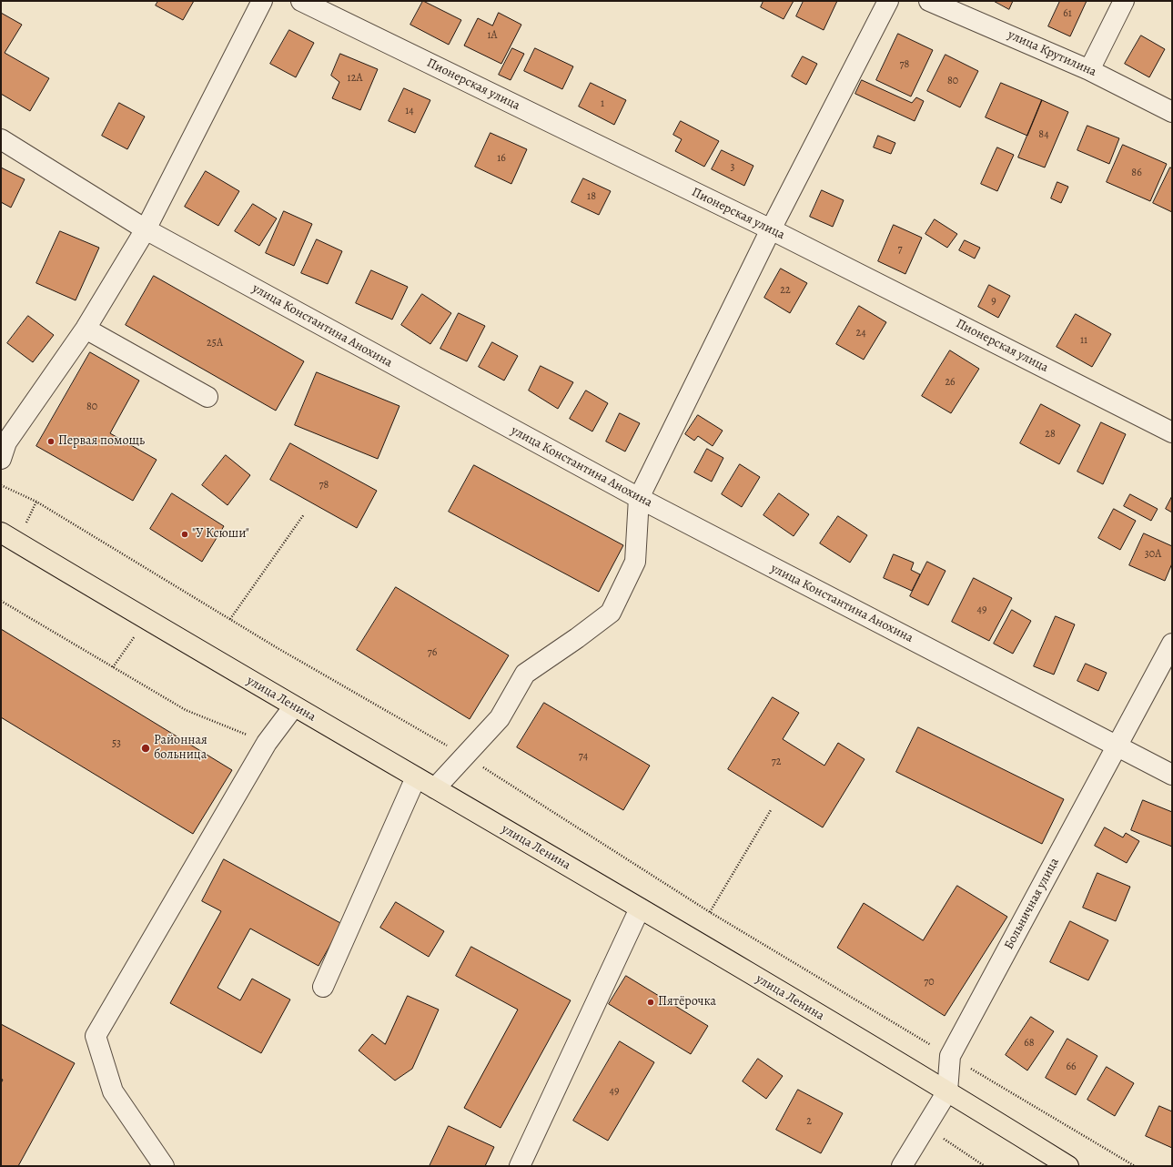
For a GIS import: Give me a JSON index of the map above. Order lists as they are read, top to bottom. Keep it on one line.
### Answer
{"streets":{"main road":["улица Ленина"],"street":["улица Крутилина","Пионерская улица","улица Константина Анохина","Больничная улица"]},"crossings":[["улица Константина Анохина","Больничная улица"],["улица Ленина","Больничная улица"]],"places":["Первая помощь","\"У Ксюши\"","Районная больница","Пятёрочка"],"house_numbers":["61","1А","78","12А","80","1","14","84","16","3","86","18","7","22","9","24","11","25А","26","80","28","78","30А","49","76","53","74","72","70","68","66","49","2"]}
